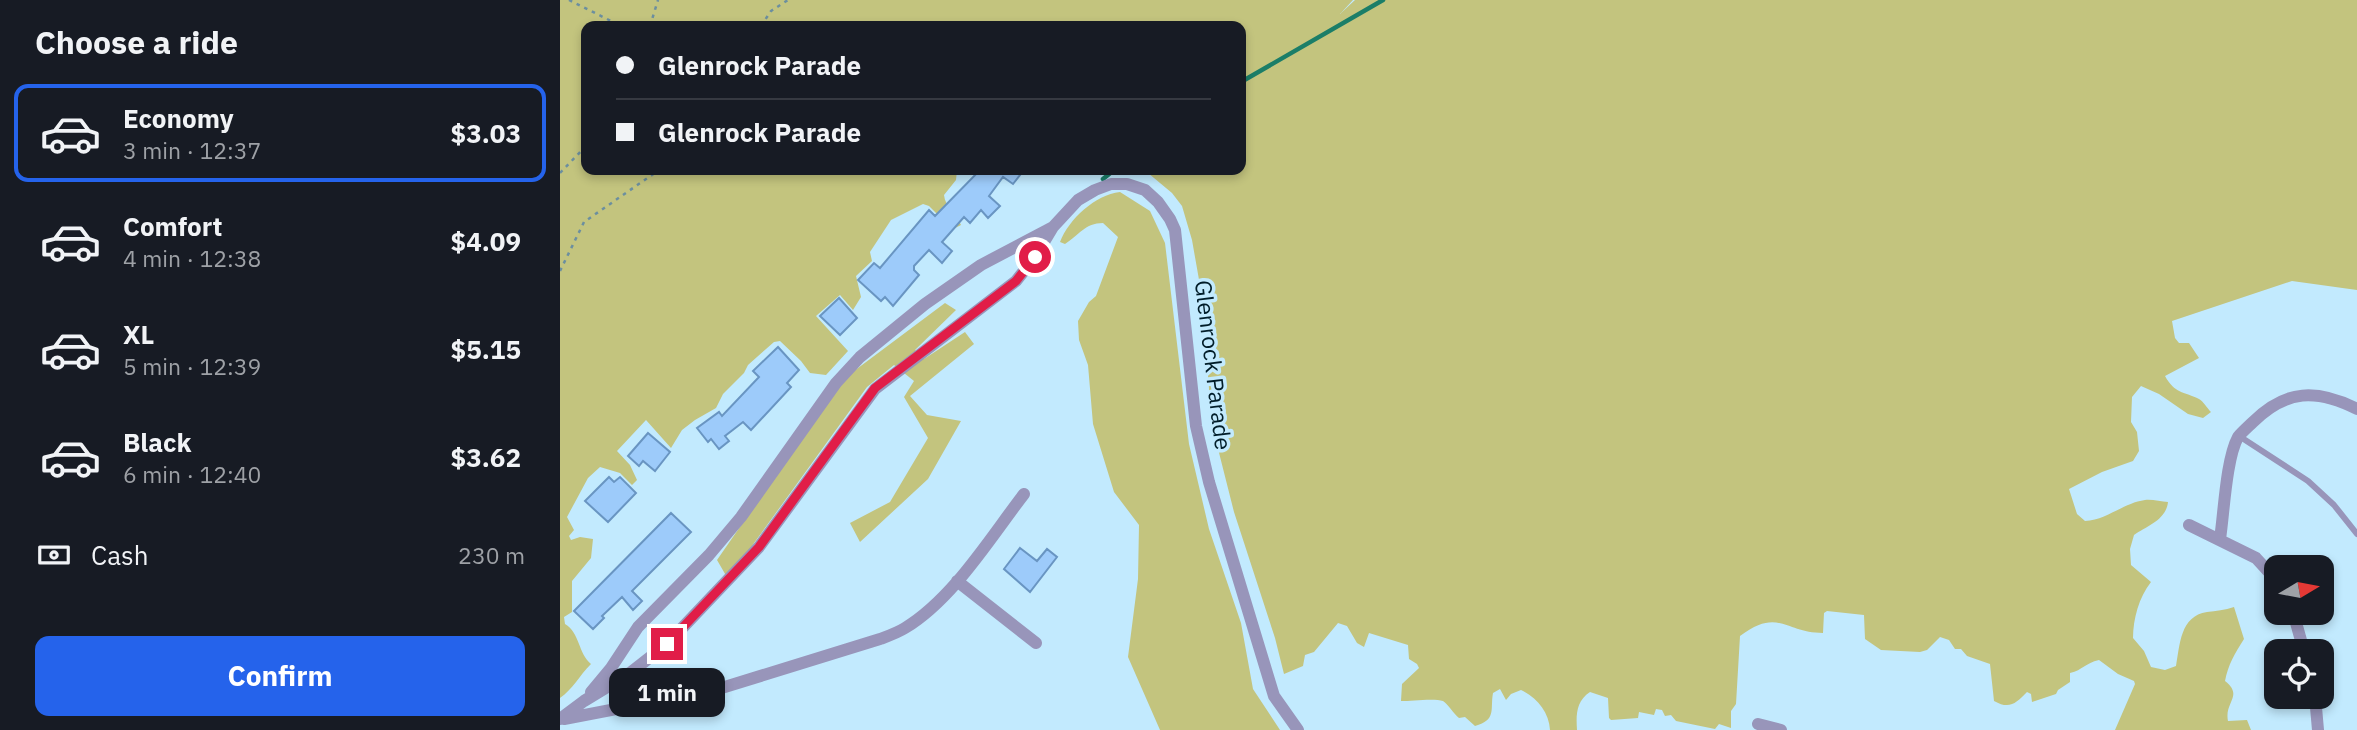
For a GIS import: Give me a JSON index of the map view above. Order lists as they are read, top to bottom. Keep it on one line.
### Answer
{"streets":{"street":["Glenrock Parade"]},"north":"right","page":{"heading":"Choose a ride","banner":["Glenrock Parade","Glenrock Parade"],"list":[{"name":"Economy","note":"3 min · 12:37","value":"$3.03"},{"name":"Comfort","note":"4 min · 12:38","value":"$4.09"},{"name":"XL","note":"5 min · 12:39","value":"$5.15"},{"name":"Black","note":"6 min · 12:40","value":"$3.62"}],"pay":["Cash","230 m"],"buttons":"Confirm","bubble":"1 min"}}
